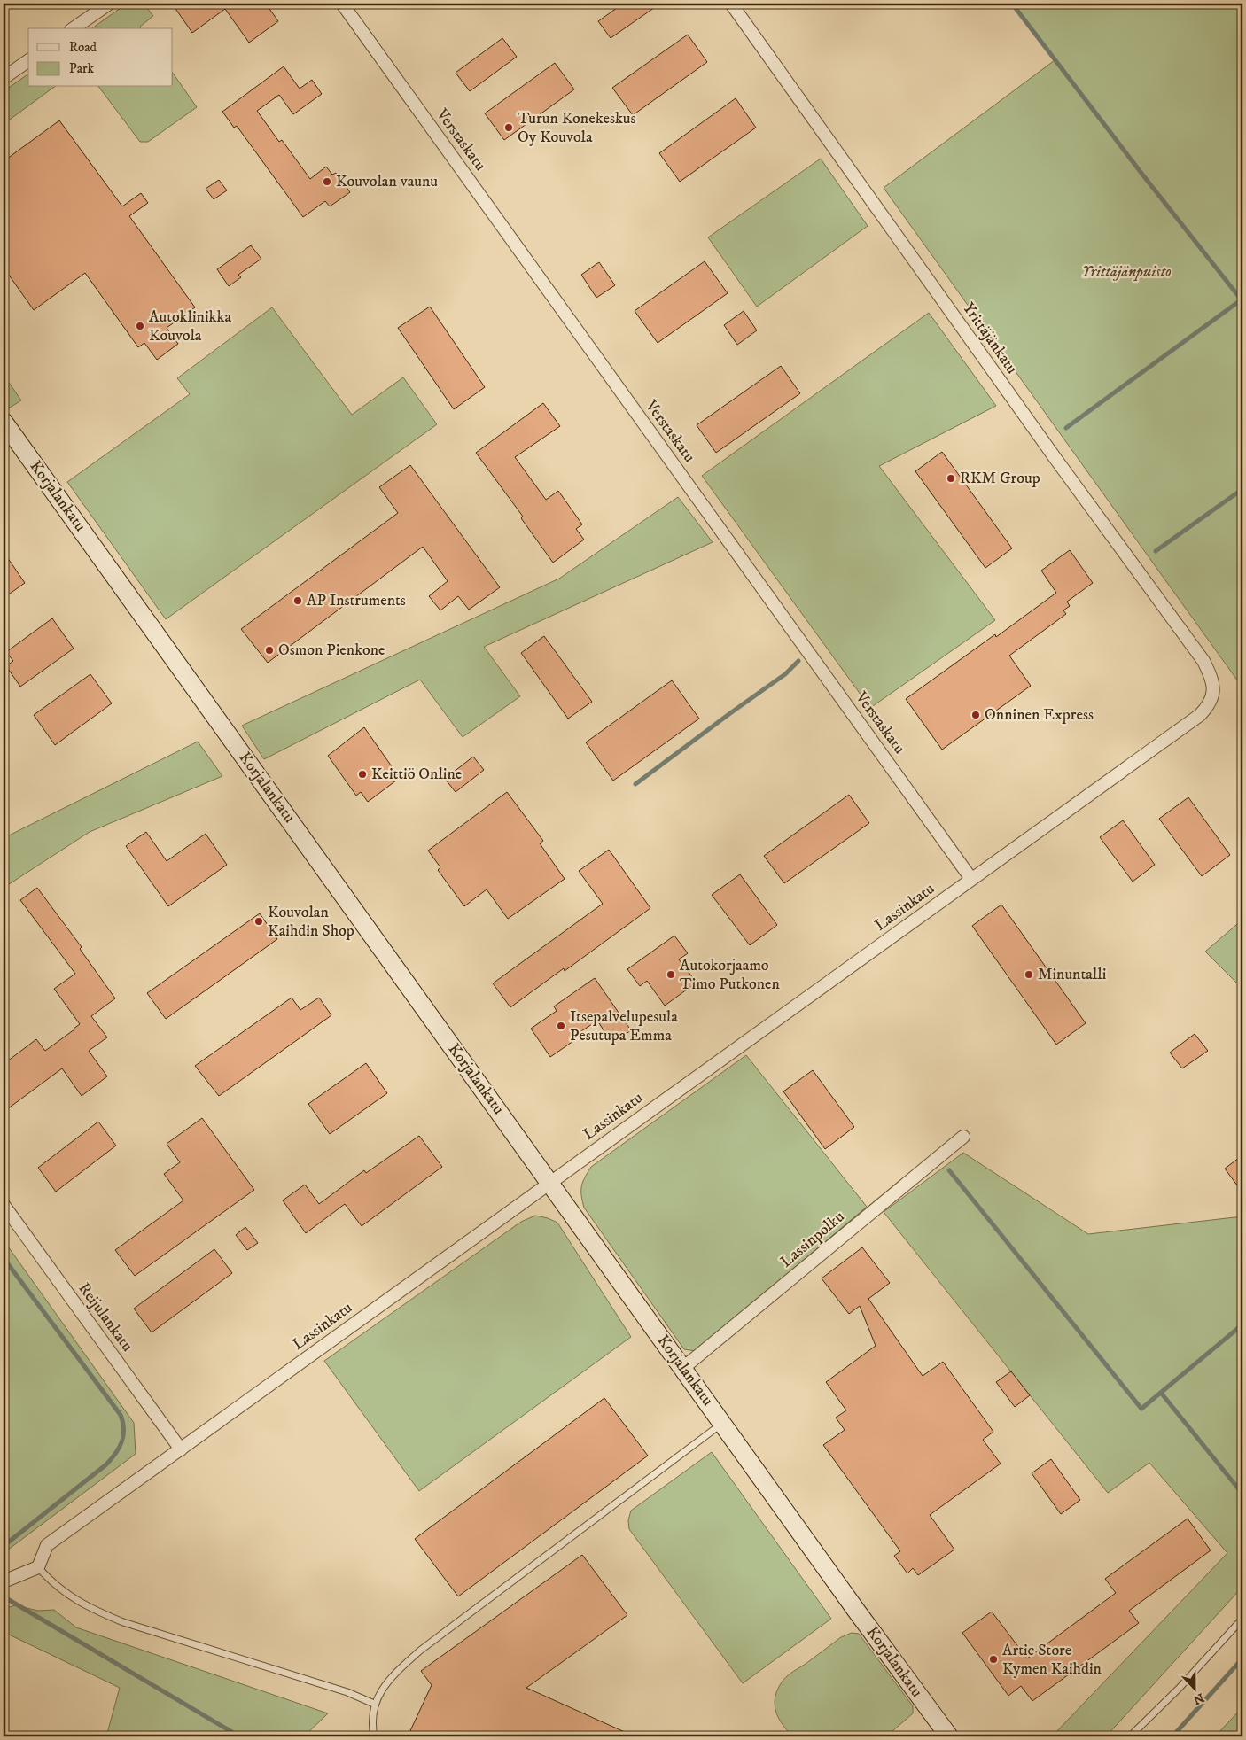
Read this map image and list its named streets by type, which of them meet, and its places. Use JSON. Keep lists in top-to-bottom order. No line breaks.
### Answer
{"streets":{"street":["Verstaskatu","Yrittäjänkatu","Korjalankatu","Lassinkatu","Lassinpolku","Reijulankatu"]},"crossings":[["Verstaskatu","Lassinkatu"],["Yrittäjänkatu","Lassinkatu"],["Korjalankatu","Lassinkatu"],["Korjalankatu","Lassinpolku"],["Lassinkatu","Reijulankatu"]],"parks":["Yrittäjänpuisto"],"places":["Turun Konekeskus Oy Kouvola","Kouvolan vaunu","Autoklinikka Kouvola","RKM Group","AP Instruments","Osmon Pienkone","Onninen Express","Keittiö Online","Kouvolan Kaihdin Shop","Autokorjaamo Timo Putkonen","Minuntalli","Itsepalvelupesula Pesutupa Emma","Artic Store Kymen Kaihdin"],"legend":["Road","Park"],"north":"bottom"}
